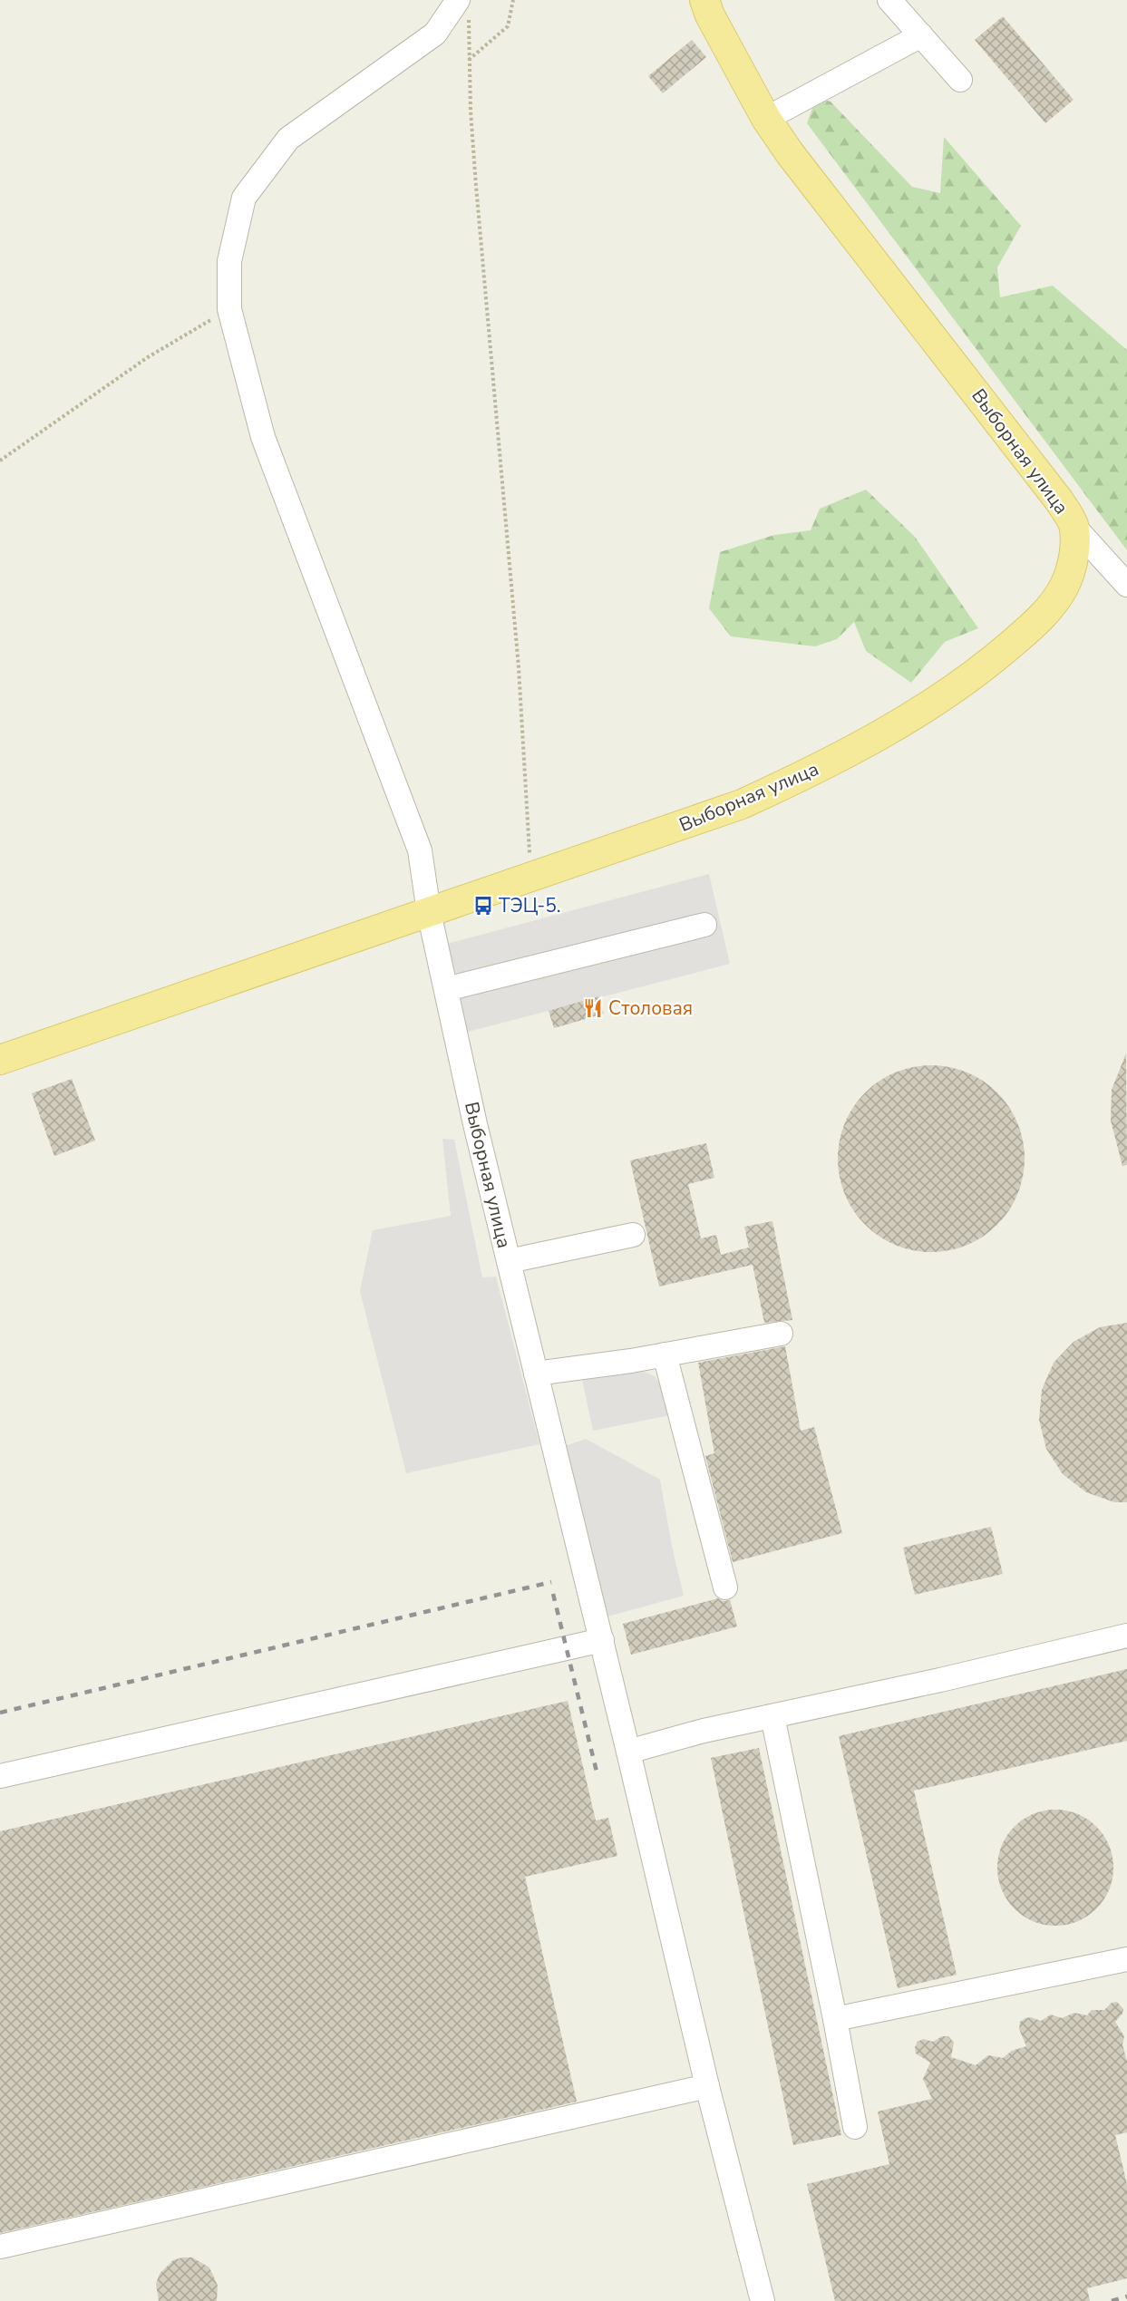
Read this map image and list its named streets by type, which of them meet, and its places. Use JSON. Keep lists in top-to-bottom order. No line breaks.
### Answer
{"streets":{"main road":["Выборная улица"]},"places":{"bus stop":["ТЭЦ-5."],"restaurant":["Столовая"]}}
